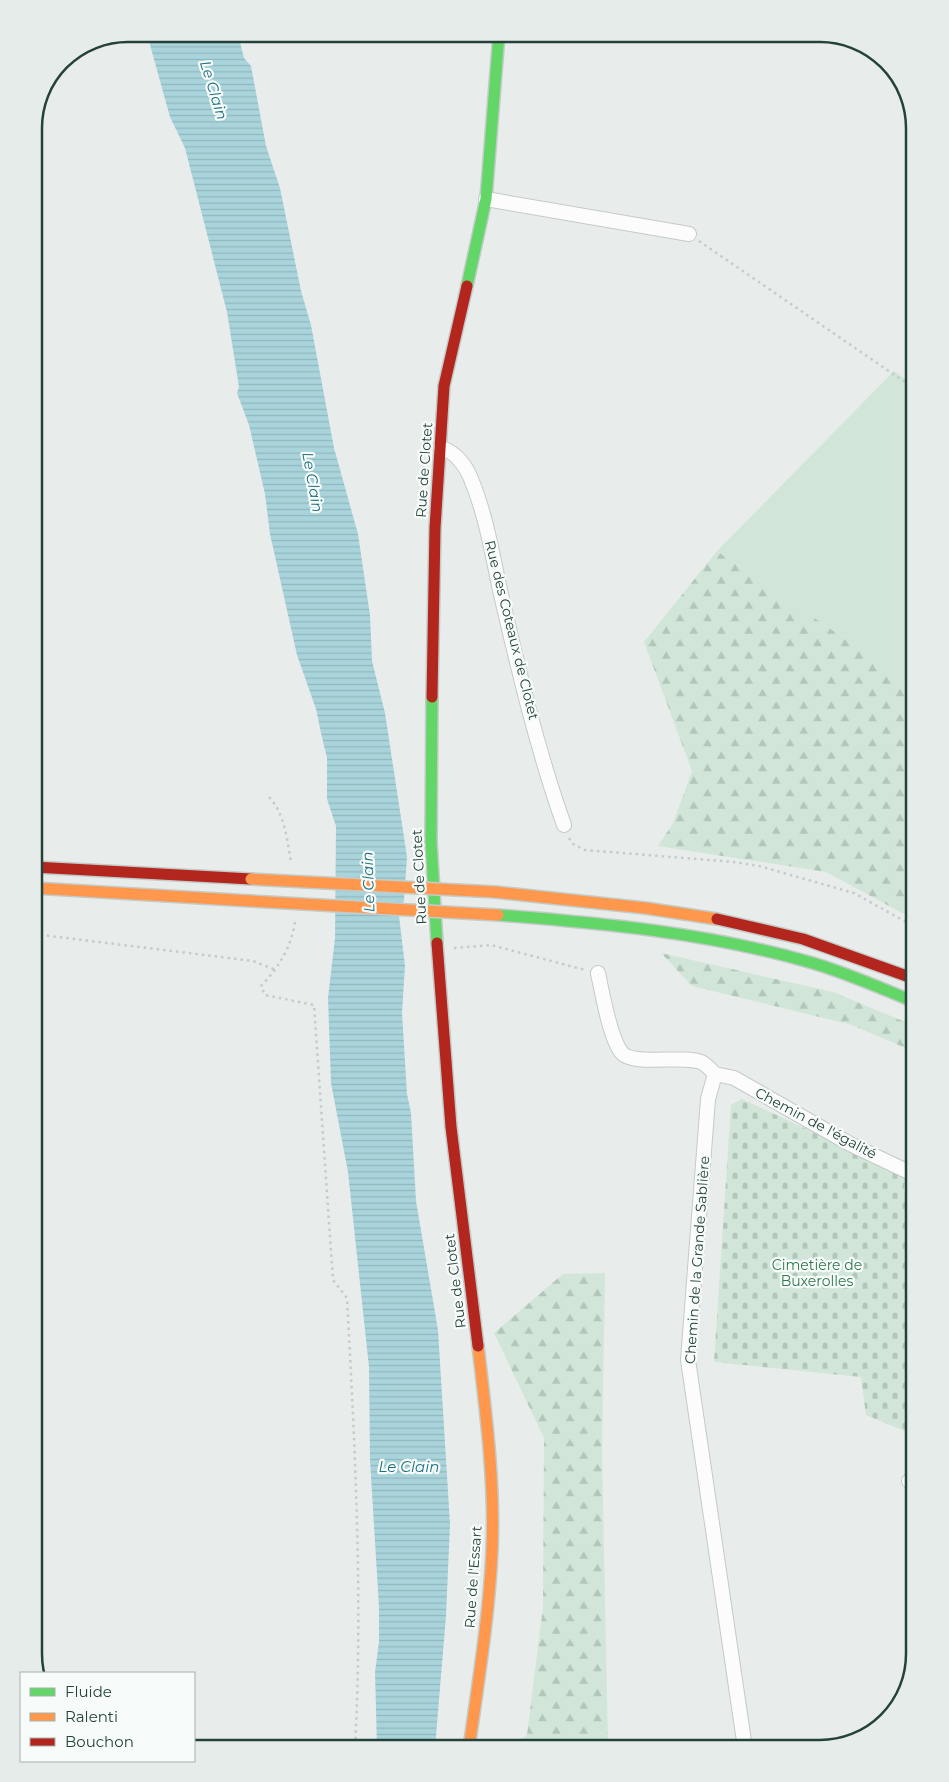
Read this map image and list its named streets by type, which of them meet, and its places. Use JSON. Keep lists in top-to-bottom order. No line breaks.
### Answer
{"streets":{"main road":["Rue de Clotet","Rue de l'Essart"],"street":["Rue des Coteaux de Clotet","Chemin de l'égalité","Chemin de la Grande Sablière"]},"crossings":[["Rue de Clotet","Rue des Coteaux de Clotet"],["Rue de Clotet","Rue de l'Essart"],["Chemin de l'égalité","Chemin de la Grande Sablière"]],"water":["Le Clain"],"parks":["Cimetière de Buxerolles"],"legend":["Fluide","Ralenti","Bouchon"]}
